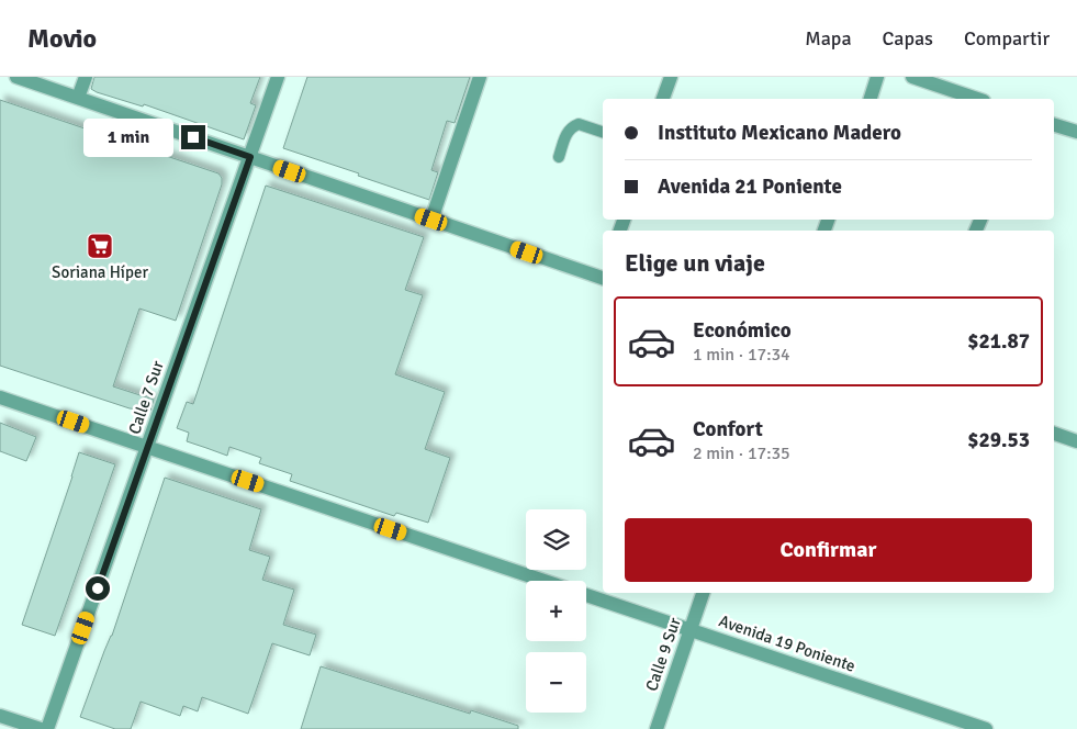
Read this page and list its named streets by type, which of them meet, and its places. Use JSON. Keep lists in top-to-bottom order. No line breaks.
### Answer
{"streets":{"street":["Calle 7 Sur","Avenida 19 Poniente","Calle 9 Sur"]},"crossings":[["Calle 7 Sur","Avenida 19 Poniente"],["Avenida 19 Poniente","Calle 9 Sur"]],"places":{"supermarket":["Soriana Híper"]},"page":{"header":"Movio","nav":["Mapa","Capas","Compartir"],"banner":["Instituto Mexicano Madero","Avenida 21 Poniente"],"bubble":"1 min","heading":"Elige un viaje","list":[{"name":"Económico","note":"1 min · 17:34","value":"$21.87"},{"name":"Confort","note":"2 min · 17:35","value":"$29.53"}],"buttons":"Confirmar","map_buttons":["+","−"]}}
